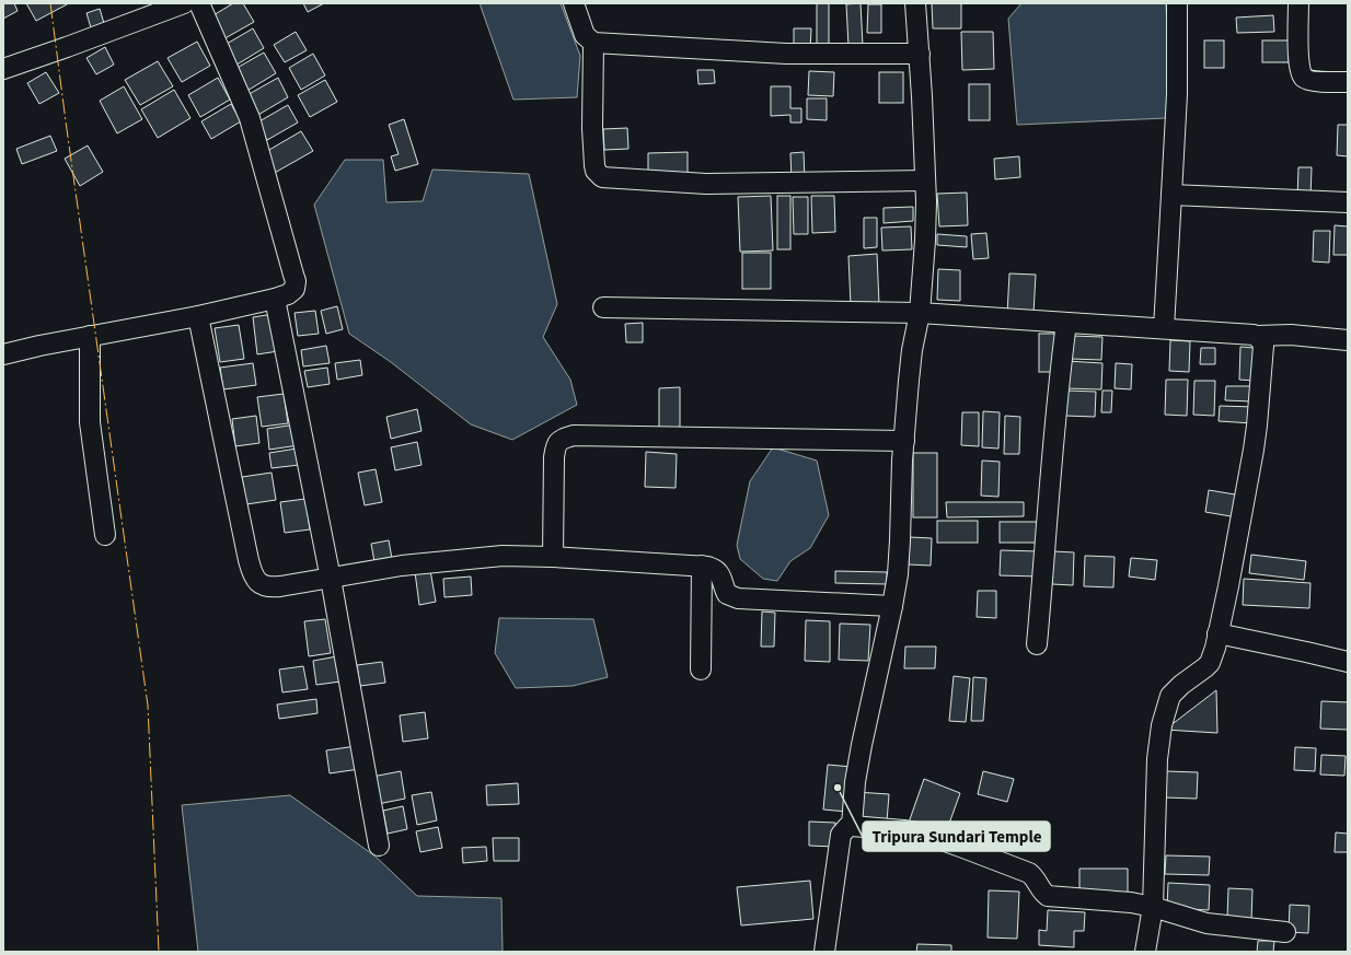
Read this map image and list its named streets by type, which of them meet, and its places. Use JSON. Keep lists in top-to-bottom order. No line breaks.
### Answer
{"places":["Tripura Sundari Temple"]}
